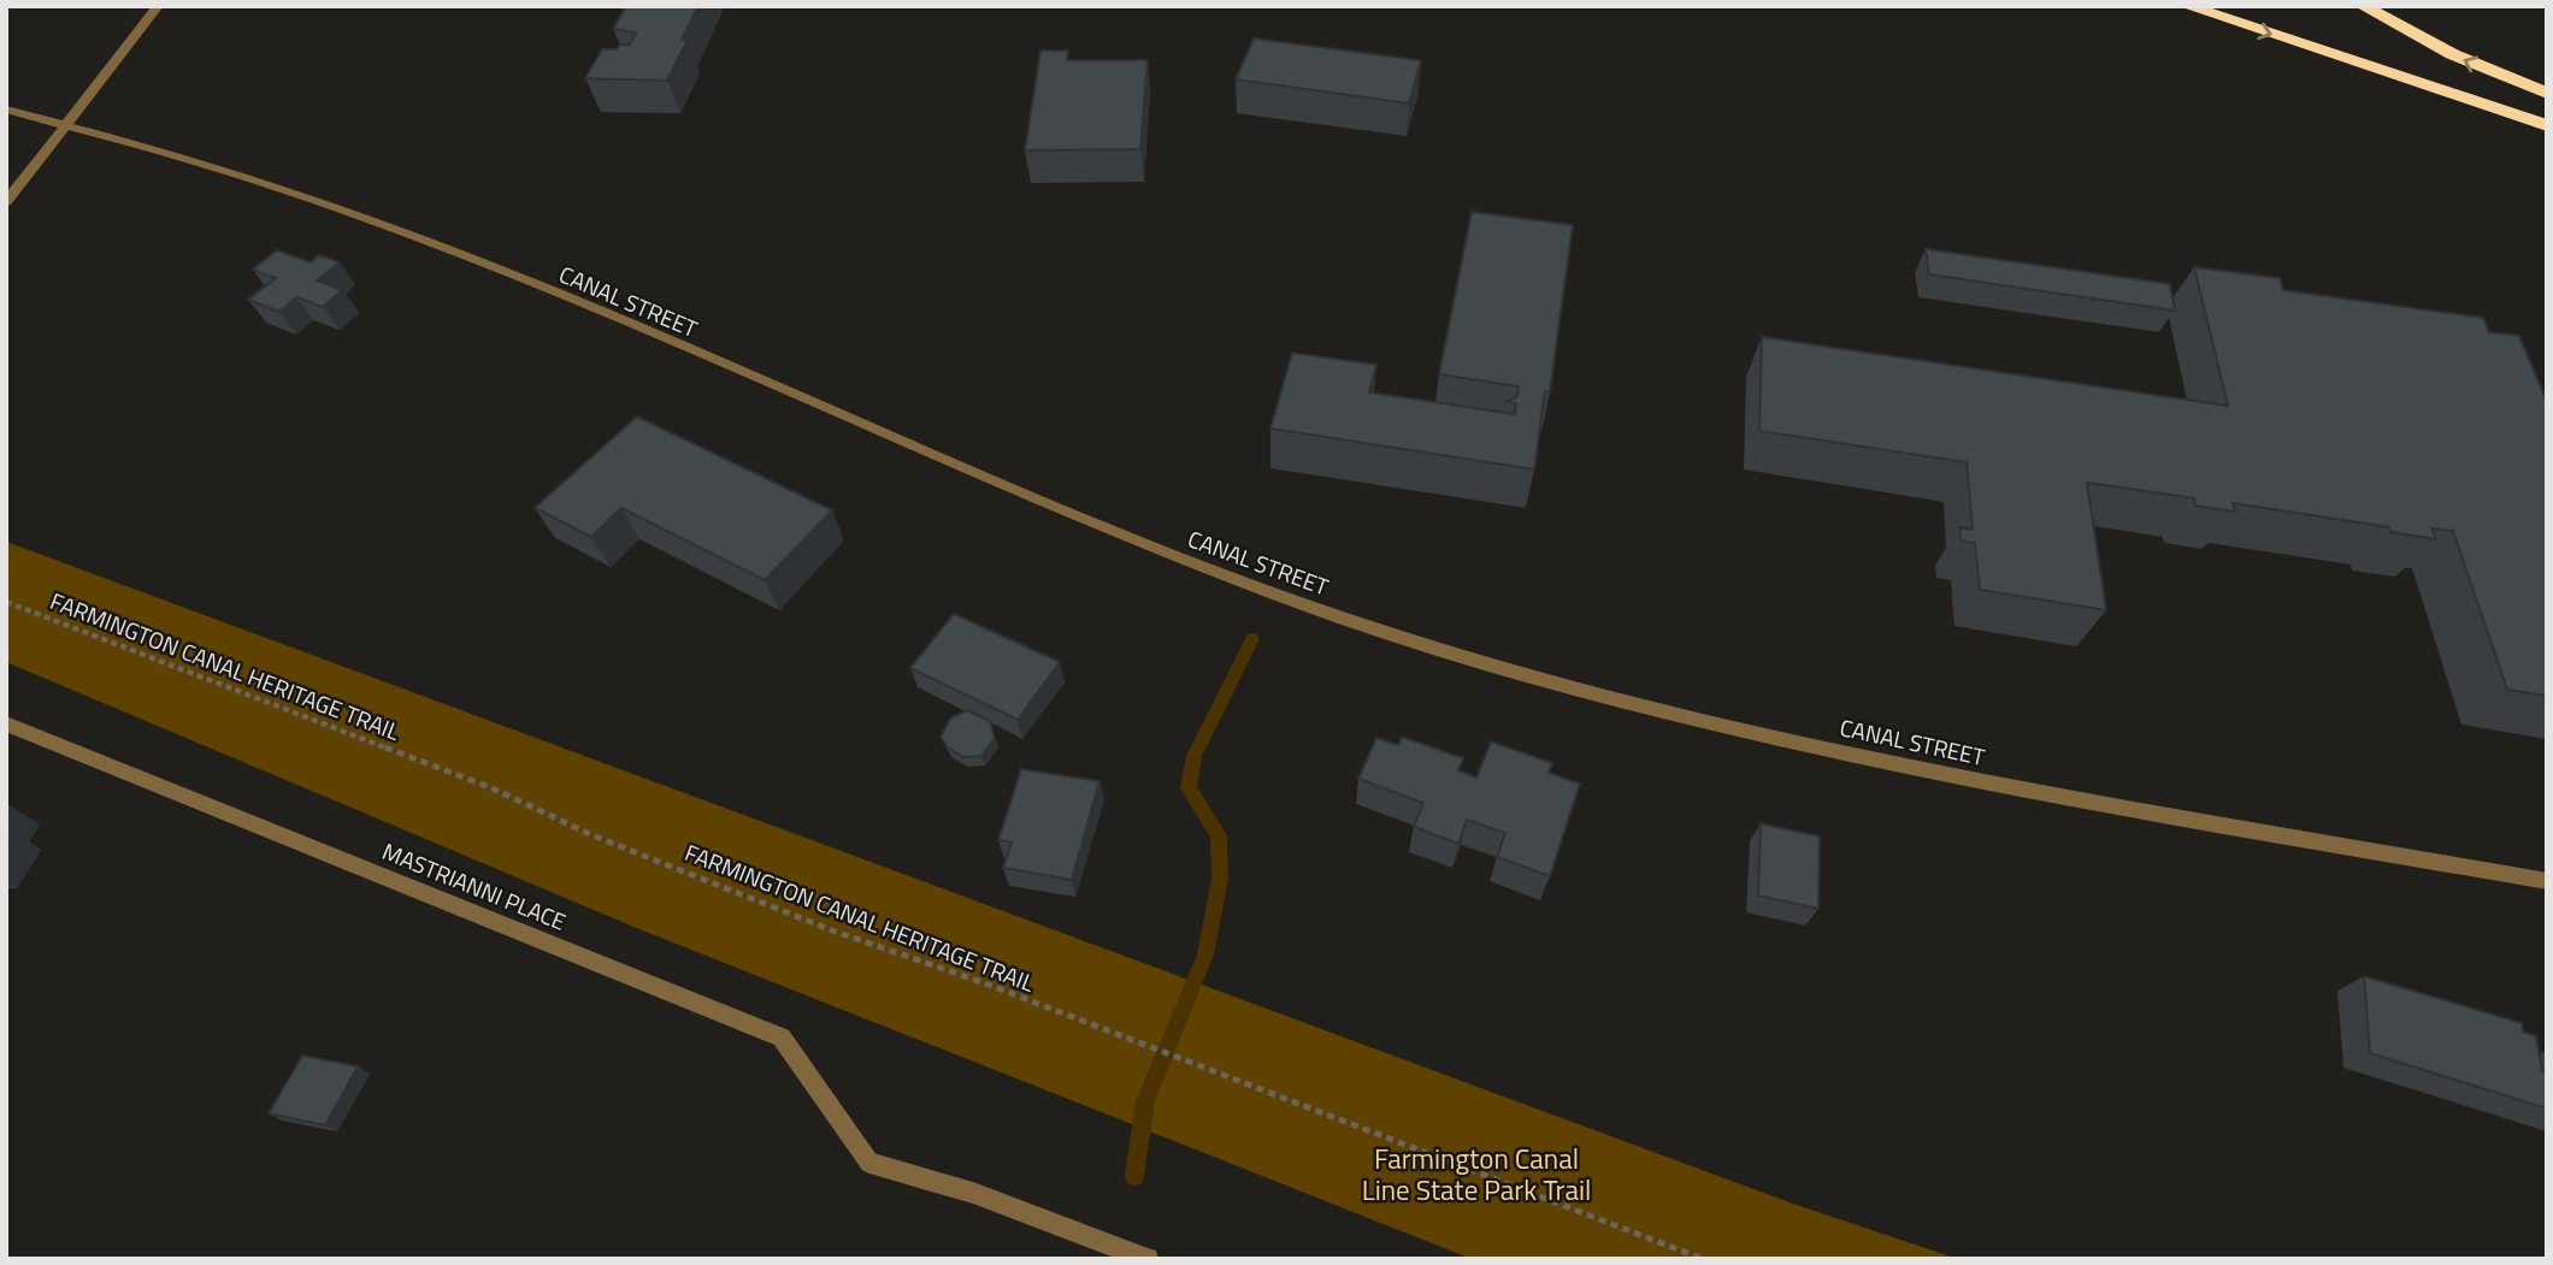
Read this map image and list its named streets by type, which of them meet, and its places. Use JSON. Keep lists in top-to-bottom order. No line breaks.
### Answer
{"streets":{"street":["CANAL STREET","MASTRIANNI PLACE"],"path":["FARMINGTON CANAL HERITAGE TRAIL"]},"parks":["Farmington Canal Line State Park Trail"]}
